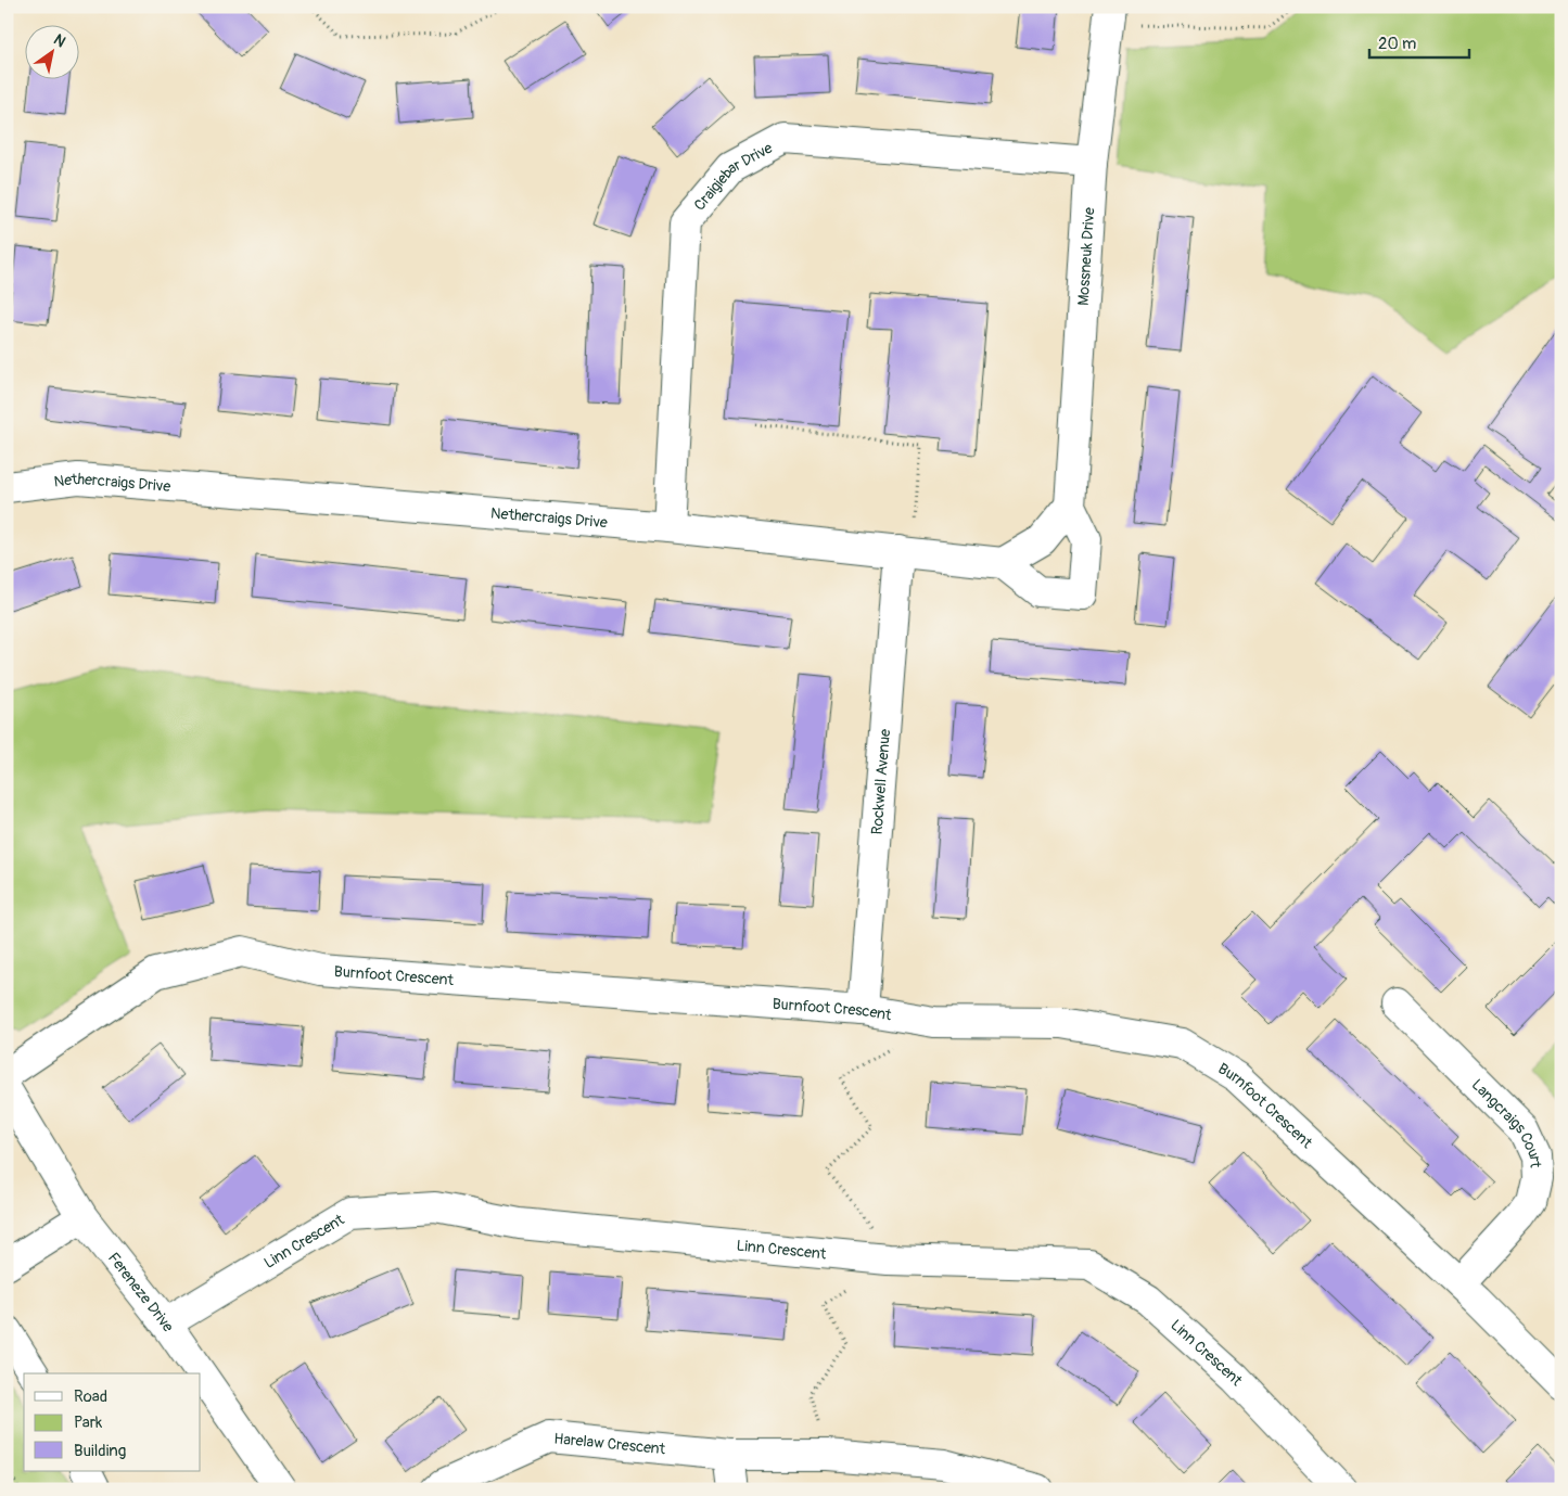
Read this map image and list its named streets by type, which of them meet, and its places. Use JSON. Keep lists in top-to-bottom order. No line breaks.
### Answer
{"streets":{"street":["Craigiebar Drive","Mossneuk Drive","Nethercraigs Drive","Rockwell Avenue","Burnfoot Crescent","Langcraigs Court","Linn Crescent","Fereneze Drive","Harelaw Crescent"]},"crossings":[["Craigiebar Drive","Mossneuk Drive"],["Craigiebar Drive","Nethercraigs Drive"],["Mossneuk Drive","Nethercraigs Drive"],["Nethercraigs Drive","Rockwell Avenue"],["Rockwell Avenue","Burnfoot Crescent"],["Burnfoot Crescent","Langcraigs Court"],["Linn Crescent","Fereneze Drive"]],"legend":["Road","Park","Building"],"scale_bar":"20 m","north":"top right"}
